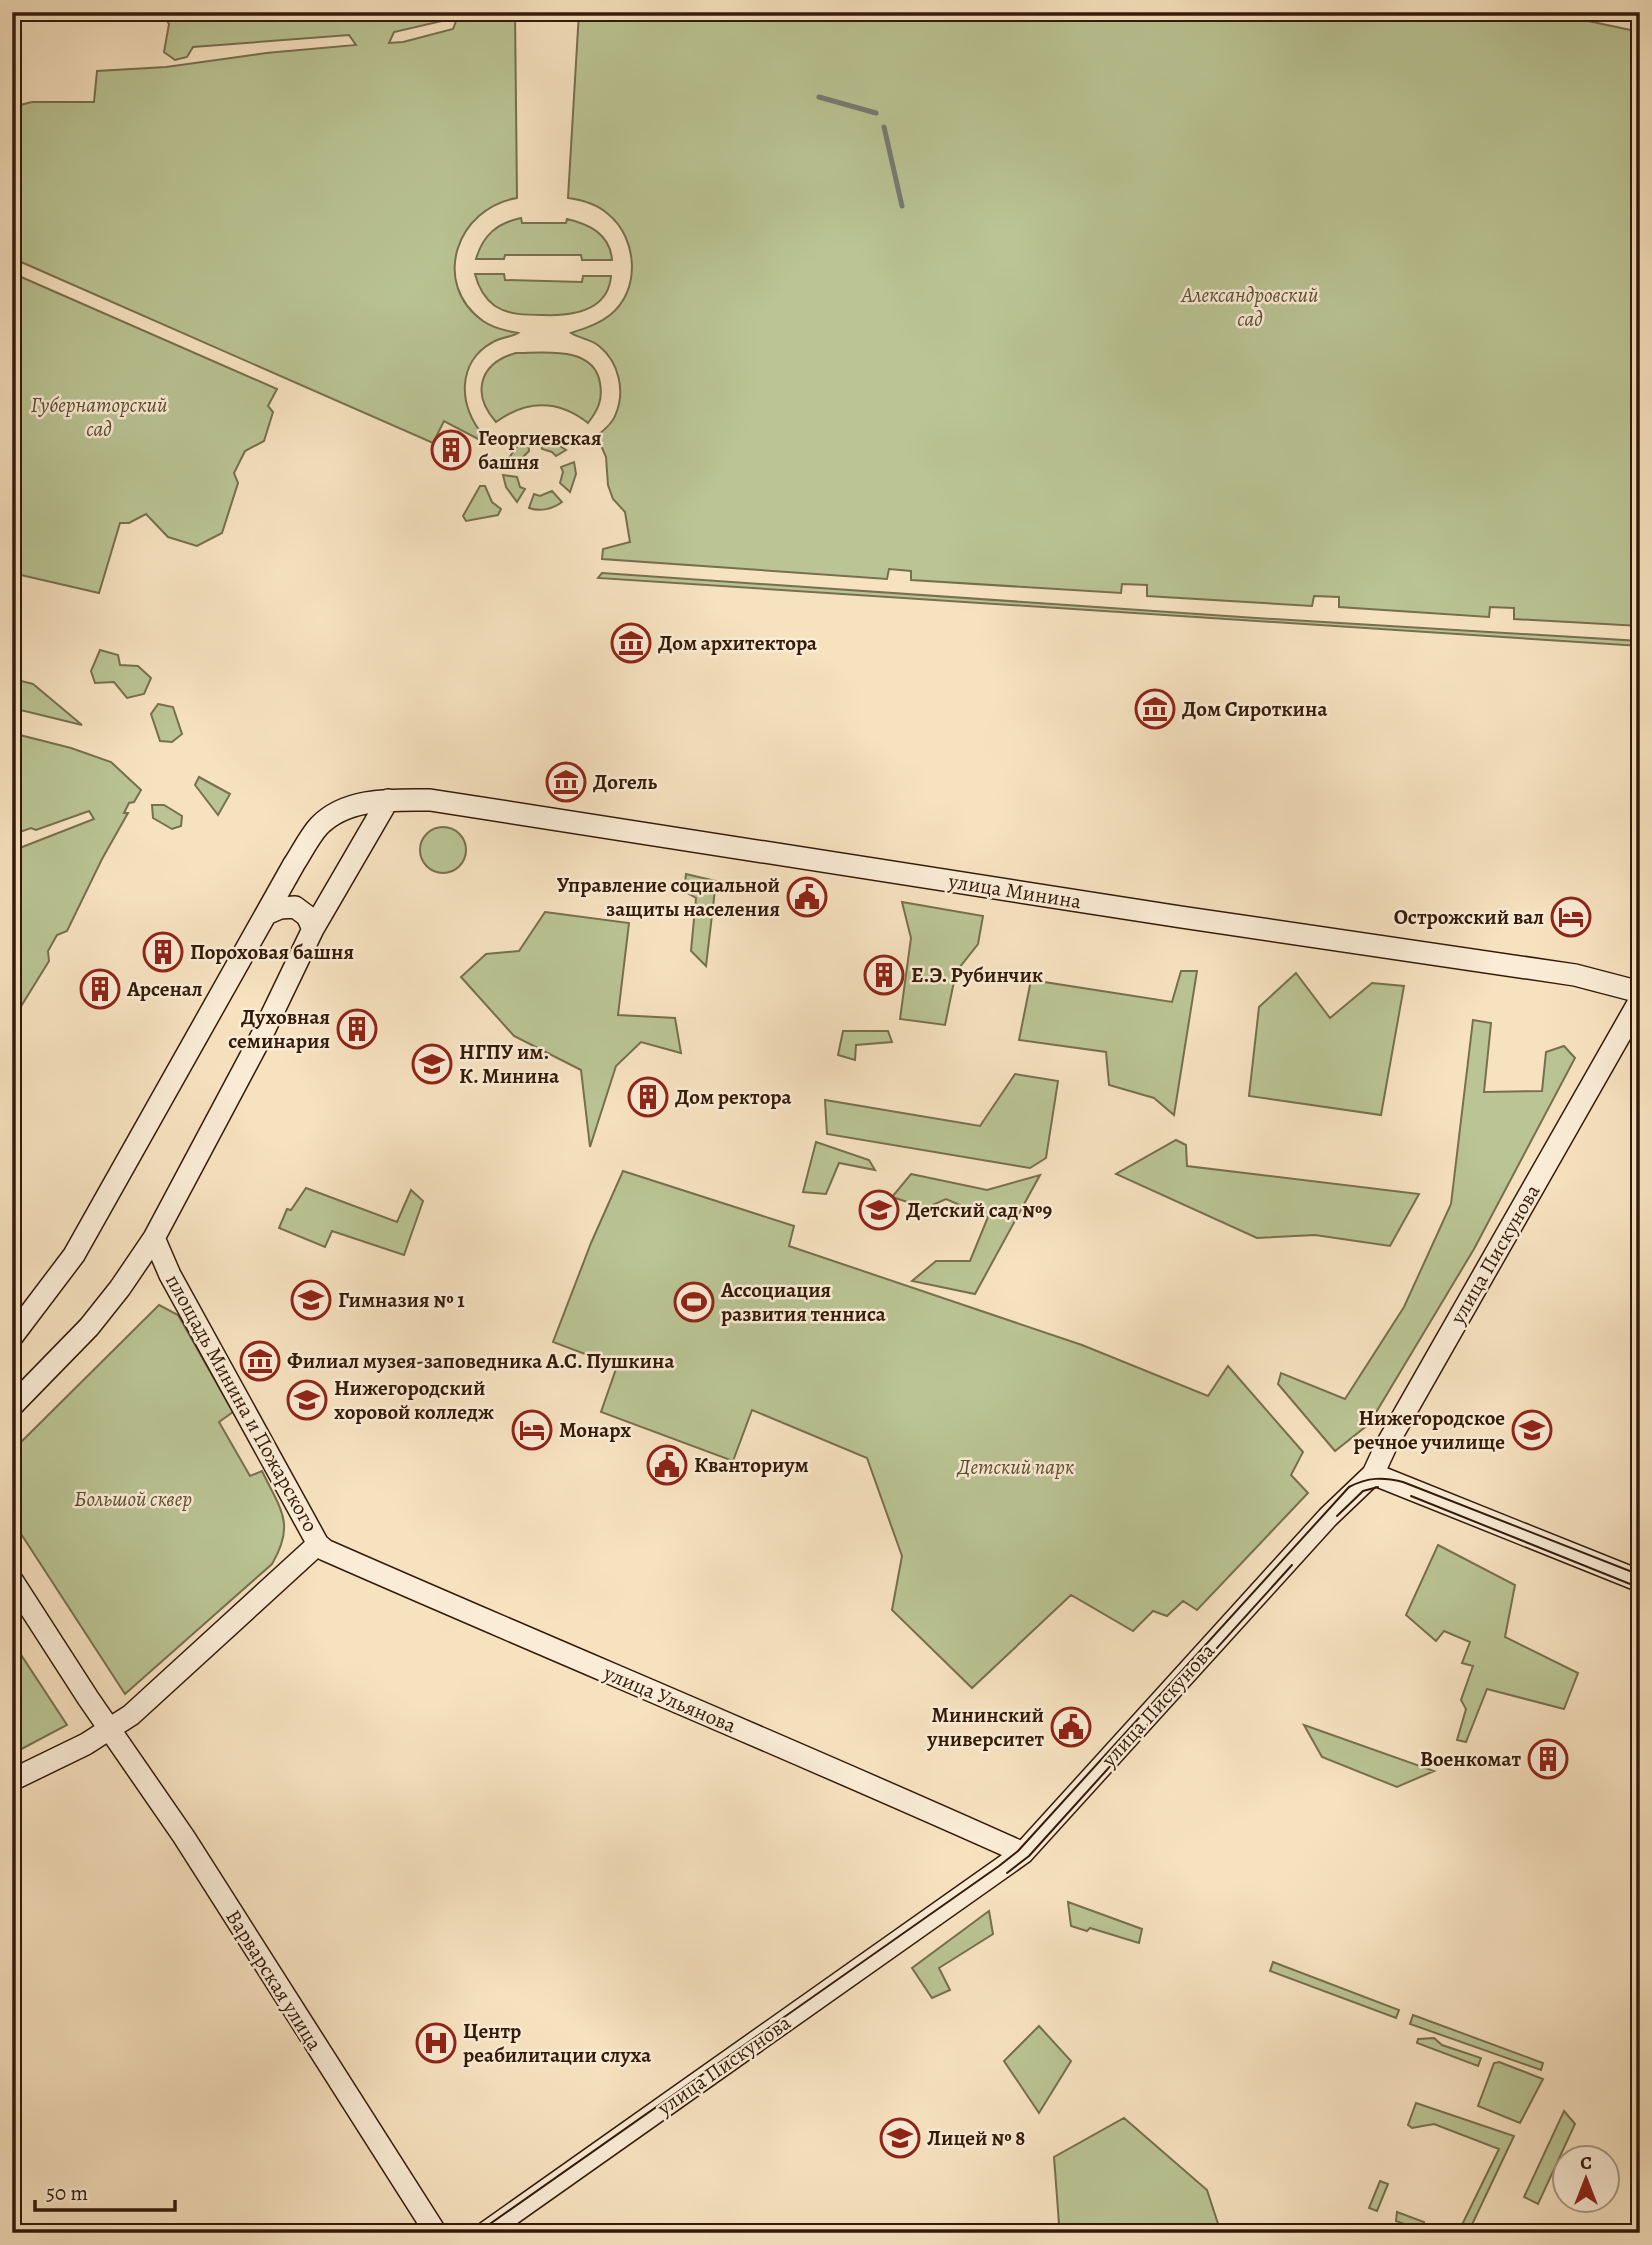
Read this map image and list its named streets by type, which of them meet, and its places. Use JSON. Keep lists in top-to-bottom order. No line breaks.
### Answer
{"streets":{"street":["улица Минина","улица Пискунова","площадь Минина и Пожарского","улица Ульянова","Варварская улица"]},"crossings":[["улица Минина","площадь Минина и Пожарского"],["улица Пискунова","улица Ульянова"],["площадь Минина и Пожарского","улица Ульянова"],["площадь Минина и Пожарского","Варварская улица"]],"parks":["Александровский сад","Губернаторский сад","Детский парк","Большой сквер"],"places":{"building":["Георгиевская башня","Пороховая башня","Е.Э. Рубинчик","Арсенал","Духовная семинария","Дом ректора","Военкомат"],"museum":["Дом архитектора","Дом Сироткина","Догель","Филиал музея-заповедника А.С. Пушкина"],"public building":["Управление социальной защиты населения","Кванториум","Мининский университет"],"hotel":["Острожский вал","Монарх"],"school or university":["НГПУ им. К. Минина","Детский сад №9","Гимназия № 1","Нижегородский хоровой колледж","Нижегородское речное училище","Лицей № 8"],"sports":["Ассоциация развития тенниса"],"hospital":["Центр реабилитации слуха"]},"scale_bar":"50 m","north":"top"}
